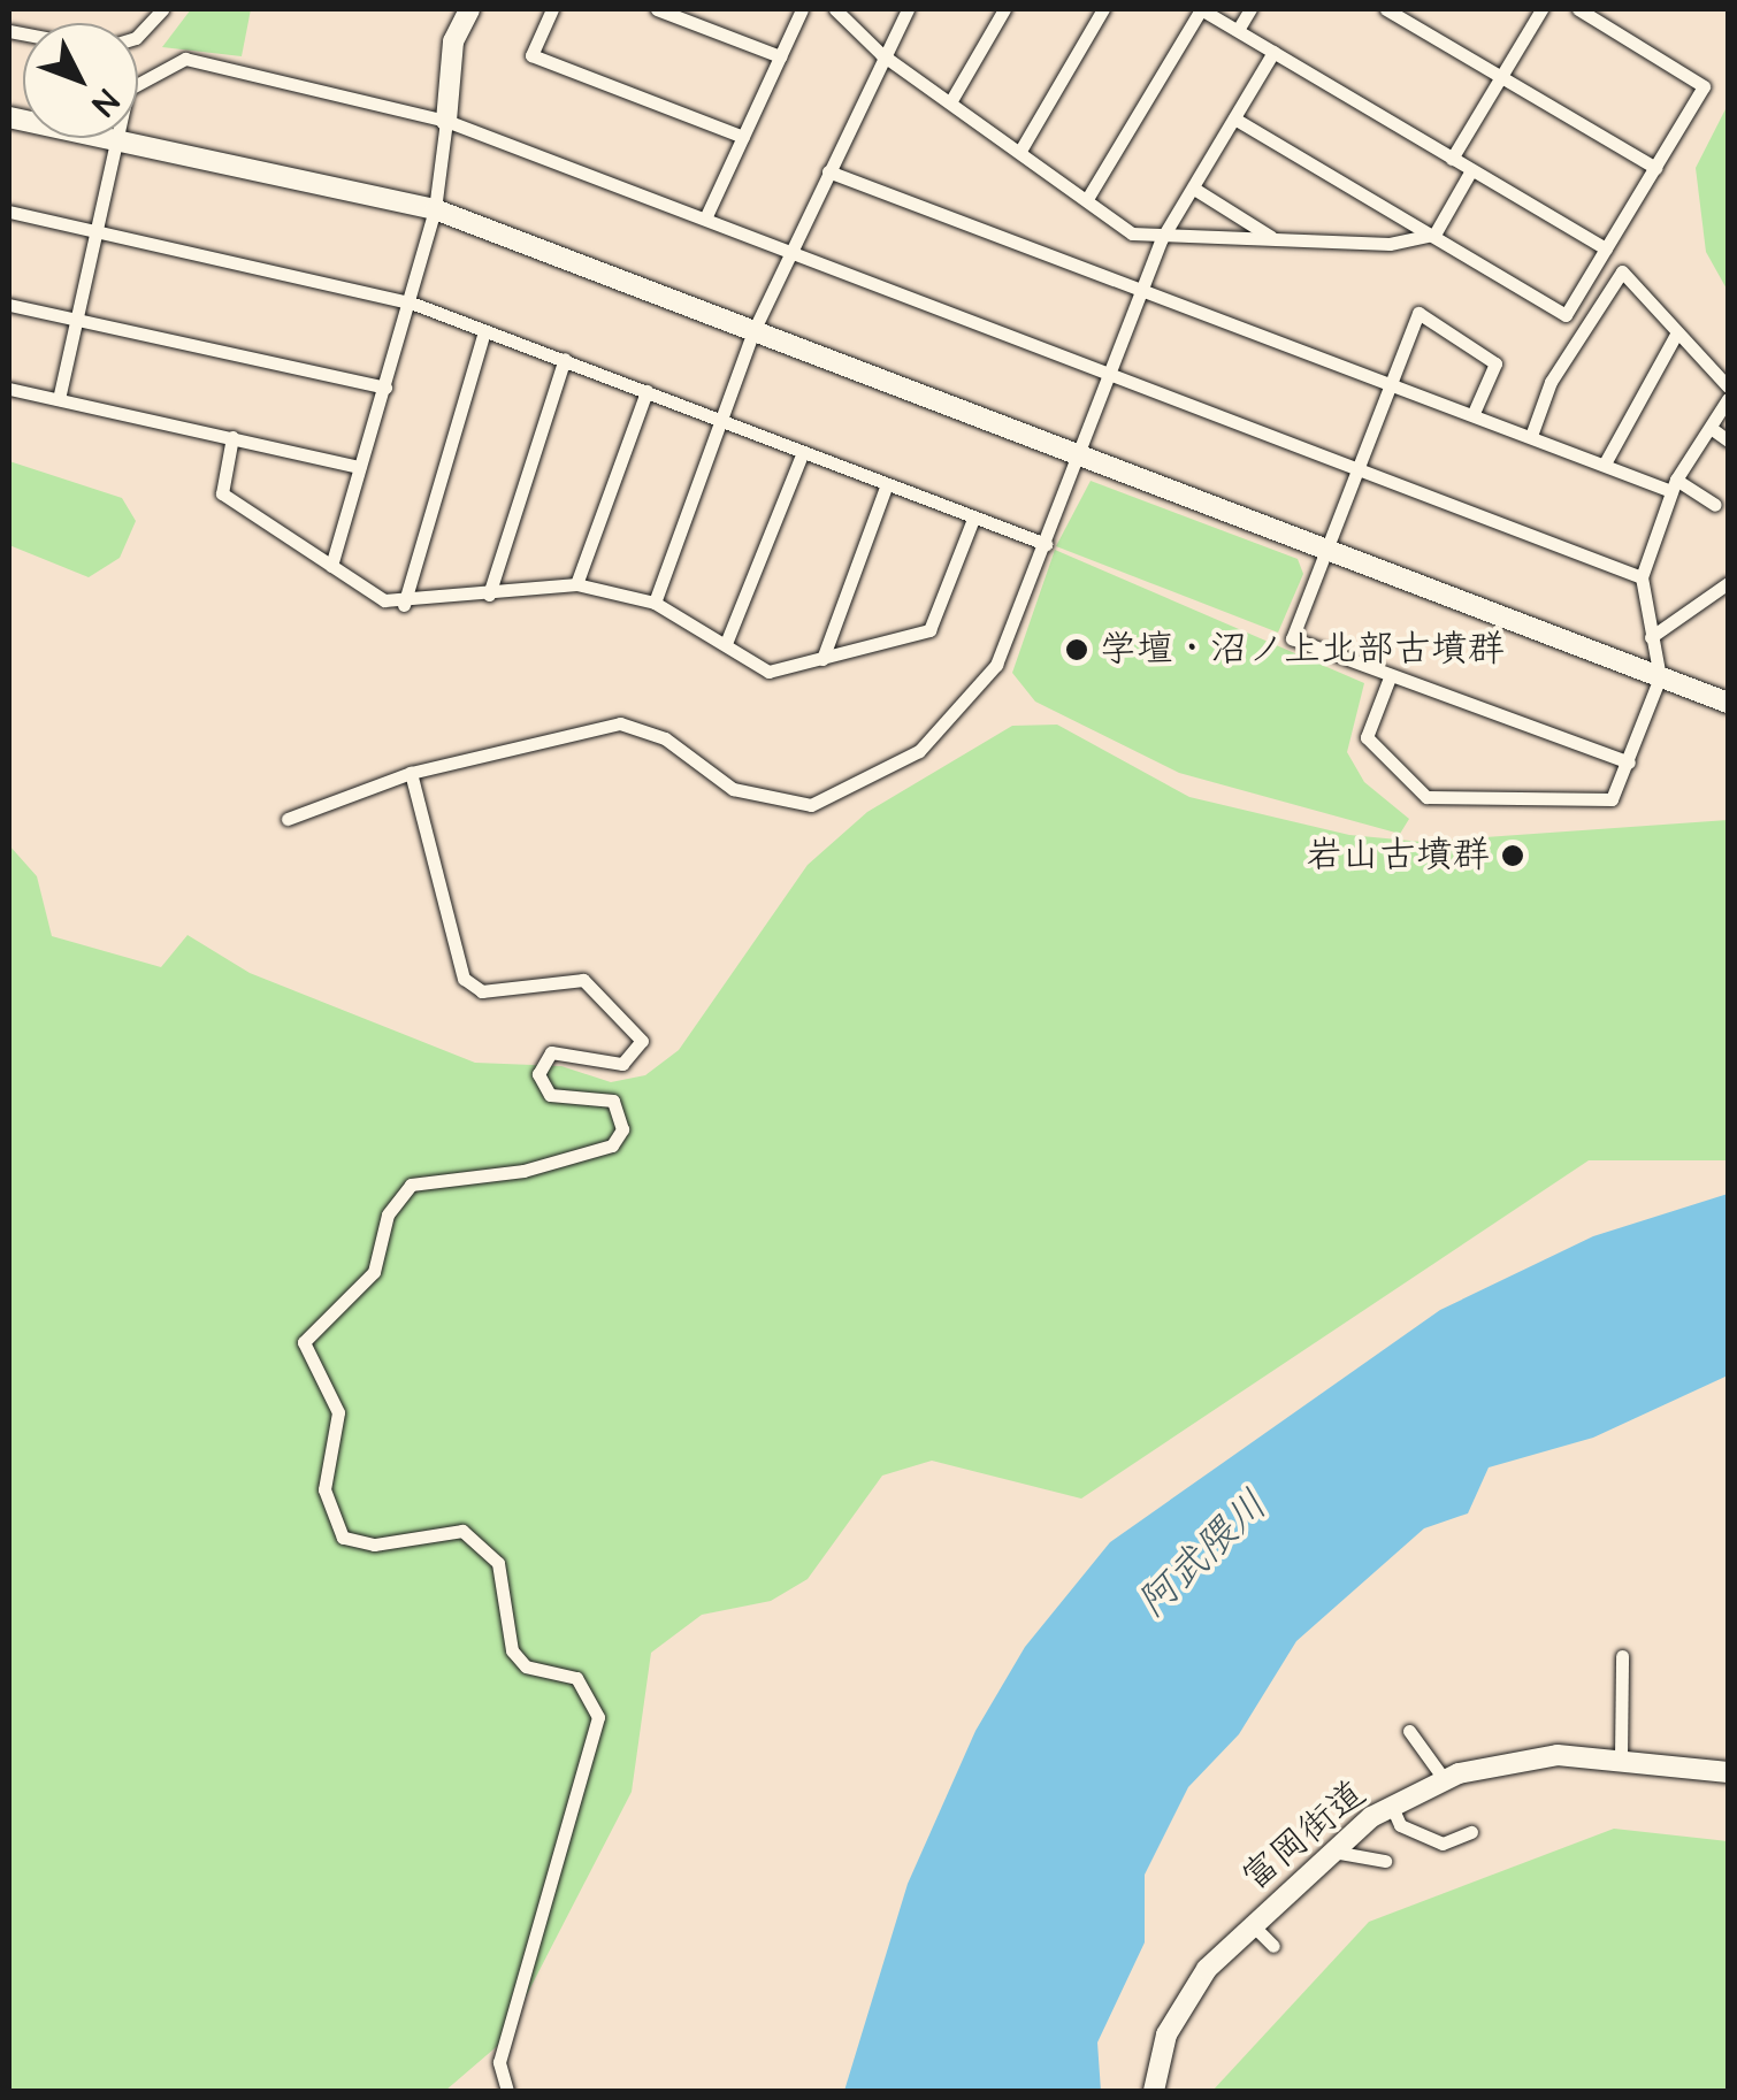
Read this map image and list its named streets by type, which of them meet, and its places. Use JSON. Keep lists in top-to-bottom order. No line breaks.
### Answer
{"streets":{"street":["富岡街道"]},"water":["阿武隈川"],"places":["学壇・沼ノ上北部古墳群","岩山古墳群"],"north":"bottom right"}
